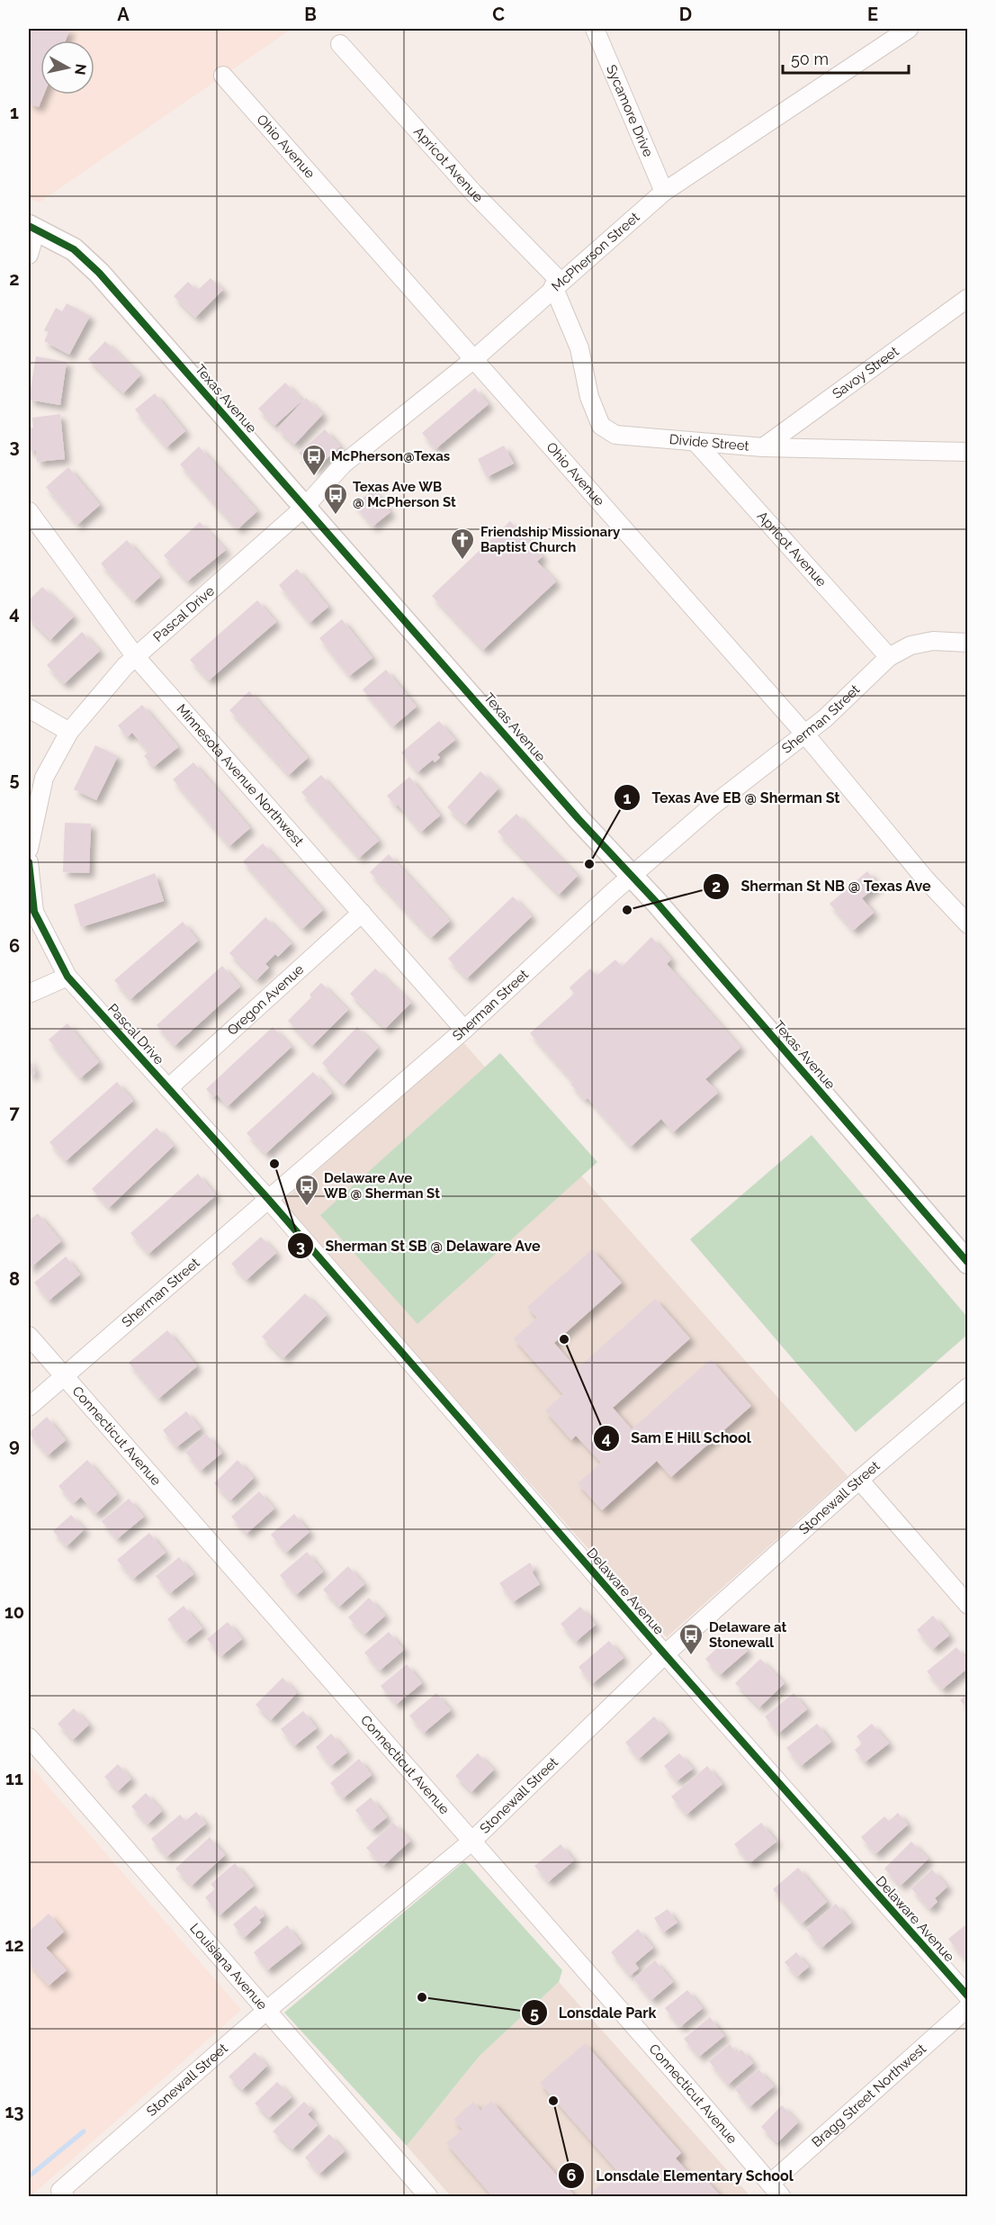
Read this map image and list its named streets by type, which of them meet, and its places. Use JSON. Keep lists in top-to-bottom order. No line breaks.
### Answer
{"streets":{"street":["Sycamore Drive","Ohio Avenue","Apricot Avenue","McPherson Street","Savoy Street","Texas Avenue","Divide Street","Pascal Drive","Sherman Street","Minnesota Avenue Northwest","Oregon Avenue","Connecticut Avenue","Stonewall Street","Delaware Avenue","Louisiana Avenue","Bragg Street Northwest"]},"crossings":[["Sycamore Drive","McPherson Street"],["Ohio Avenue","McPherson Street"],["Ohio Avenue","Sherman Street"],["Apricot Avenue","McPherson Street"],["Apricot Avenue","Divide Street"],["Apricot Avenue","Sherman Street"],["McPherson Street","Texas Avenue"],["McPherson Street","Divide Street"],["McPherson Street","Pascal Drive"],["Savoy Street","Divide Street"],["Texas Avenue","Pascal Drive"],["Texas Avenue","Sherman Street"],["Pascal Drive","Sherman Street"],["Pascal Drive","Minnesota Avenue Northwest"],["Pascal Drive","Oregon Avenue"],["Pascal Drive","Delaware Avenue"],["Sherman Street","Minnesota Avenue Northwest"],["Sherman Street","Connecticut Avenue"],["Sherman Street","Delaware Avenue"],["Minnesota Avenue Northwest","Oregon Avenue"],["Connecticut Avenue","Stonewall Street"],["Connecticut Avenue","Bragg Street Northwest"],["Stonewall Street","Delaware Avenue"],["Stonewall Street","Louisiana Avenue"]],"places":{"bus stop":["McPherson@Texas","Texas Ave WB @ McPherson St","Delaware Ave WB @ Sherman St","Delaware at Stonewall"],"church":["Friendship Missionary Baptist Church"],"other":["Texas Ave EB @ Sherman St","Sherman St NB @ Texas Ave","Sherman St SB @ Delaware Ave","Sam E Hill School","Lonsdale Park","Lonsdale Elementary School"]},"scale_bar":"50 m","north":"right","grid":{"columns":["A","B","C","D","E"],"rows":["1","2","3","4","5","6","7","8","9","10","11","12","13"]}}
